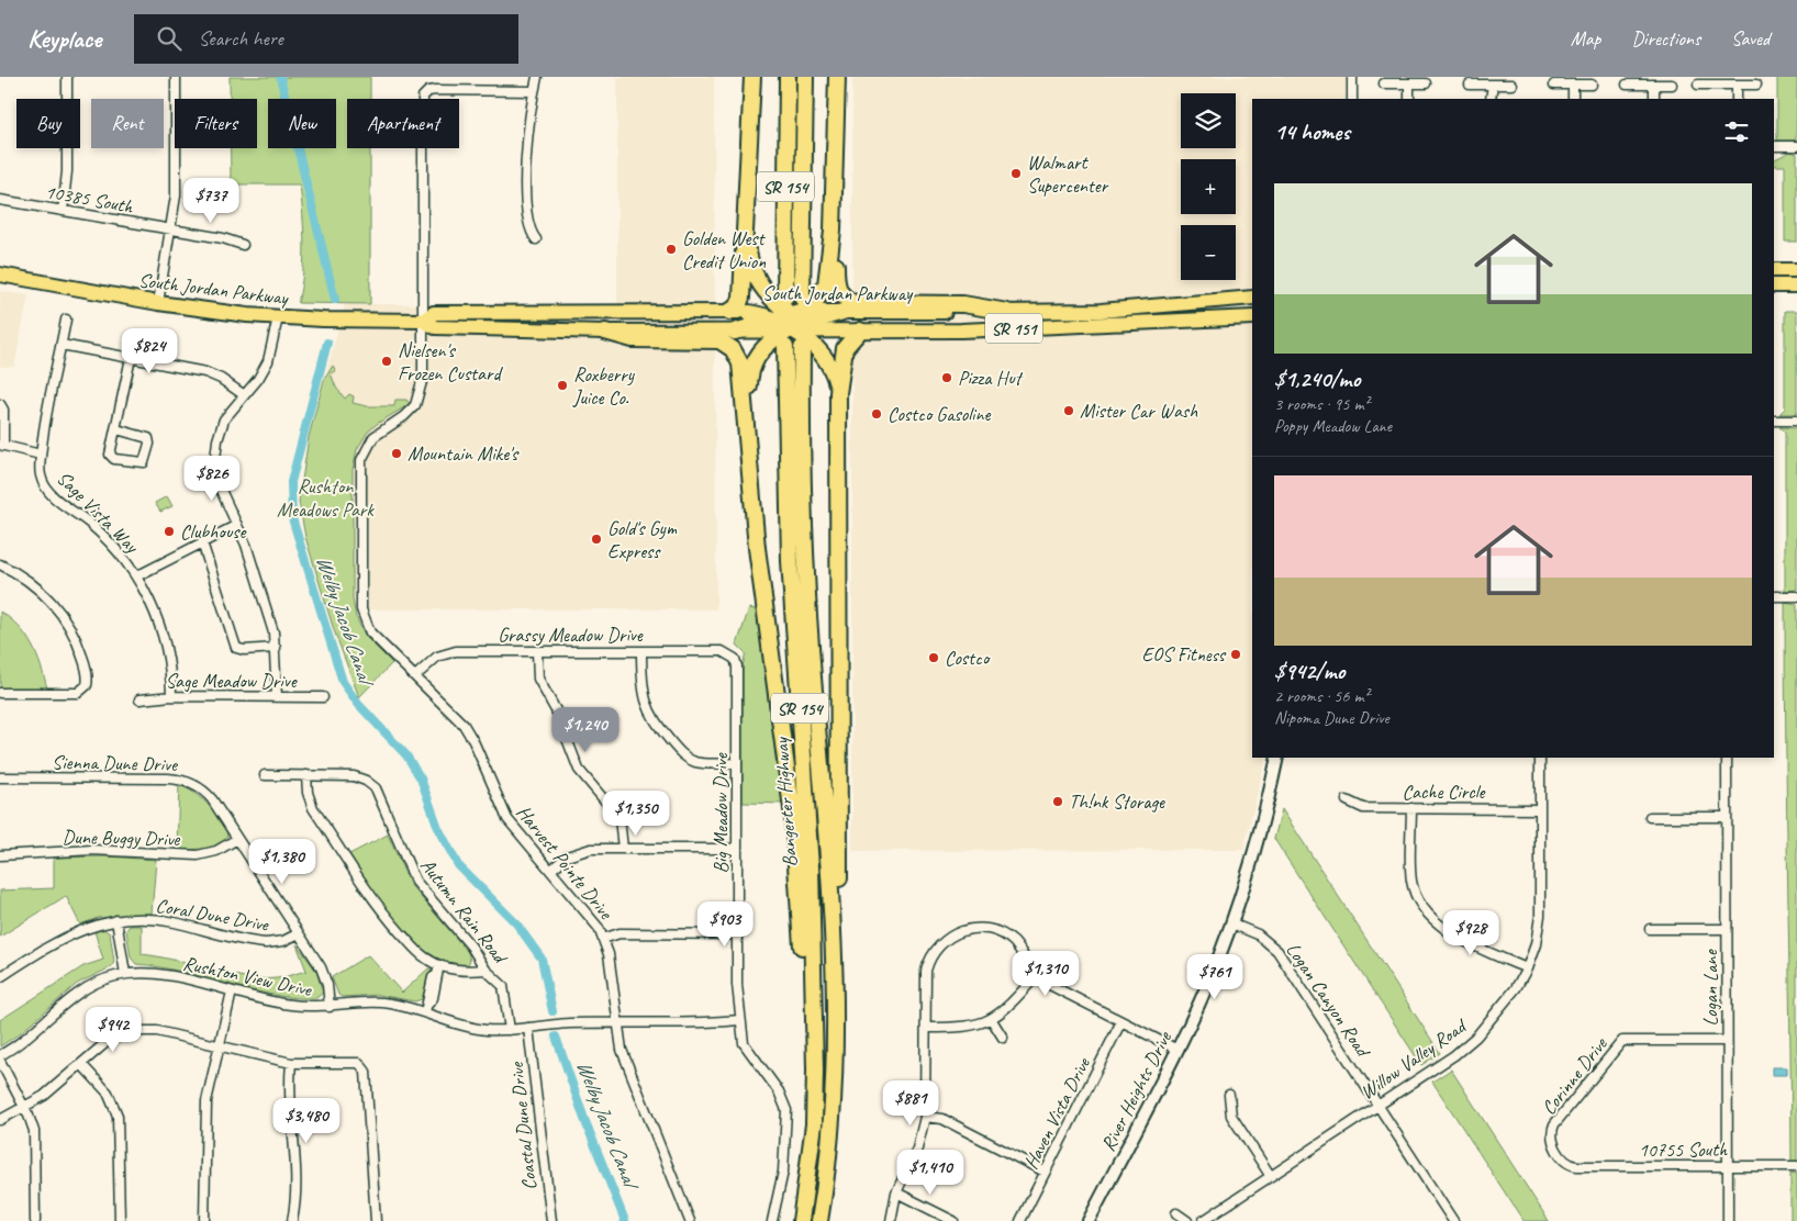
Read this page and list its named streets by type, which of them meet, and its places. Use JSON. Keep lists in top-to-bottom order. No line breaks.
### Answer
{"streets":{"highway":["SR 154","Bangerter Highway"],"main road":["South Jordan Parkway","SR 151"],"street":["10385 South","Sage Vista Way","Grassy Meadow Drive","Sage Meadow Drive","Sienna Dune Drive","Cache Circle","Big Meadow Drive","Dune Buggy Drive","Harvest Pointe Drive","Autumn Rain Road","Coral Dune Drive","Rushton View Drive","Logan Lane","Logan Canyon Road","Willow Valley Road","Corinne Drive","River Heights Drive","Haven Vista Drive","Coastal Dune Drive","10755 South"]},"crossings":[["SR 154","South Jordan Parkway"],["South Jordan Parkway","Harvest Pointe Drive"],["Sage Vista Way","Sage Meadow Drive"],["Grassy Meadow Drive","Big Meadow Drive"],["Grassy Meadow Drive","Harvest Pointe Drive"],["Sienna Dune Drive","Dune Buggy Drive"],["Sienna Dune Drive","Coral Dune Drive"],["Sienna Dune Drive","Rushton View Drive"],["Cache Circle","Willow Valley Road"],["Big Meadow Drive","Rushton View Drive"],["Harvest Pointe Drive","Rushton View Drive"],["Autumn Rain Road","Rushton View Drive"],["Rushton View Drive","Coastal Dune Drive"],["Logan Lane","Corinne Drive"],["Logan Lane","10755 South"],["Logan Canyon Road","Willow Valley Road"],["Logan Canyon Road","River Heights Drive"],["Corinne Drive","10755 South"]],"water":["Welby Jacob Canal"],"parks":["Rushton Meadows Park"],"places":["Walmart Supercenter","Golden West Credit Union","Nielsen's Frozen Custard","Pizza Hut","Roxberry Juice Co.","Mister Car Wash","Costco Gasoline","Mountain Mike's","Clubhouse","Gold's Gym Express","EOS Fitness","Costco","Th!nk Storage"],"page":{"header":"Keyplace","search":"Search here","nav":["Map","Directions","Saved"],"map_buttons":["+","−"],"chip":["Buy","Rent","Filters","New","Apartment"],"heading":"14 homes","list":[{"name":"$1,240/mo","note":"3 rooms · 95 m² · Poppy Meadow Lane"},{"name":"$942/mo","note":"2 rooms · 56 m² · Nipoma Dune Drive"}],"price":["$737","$824","$826","$1,240","$1,350","$1,380","$903","$928","$1,310","$761","$942","$881","$3,480","$1,410"]}}
